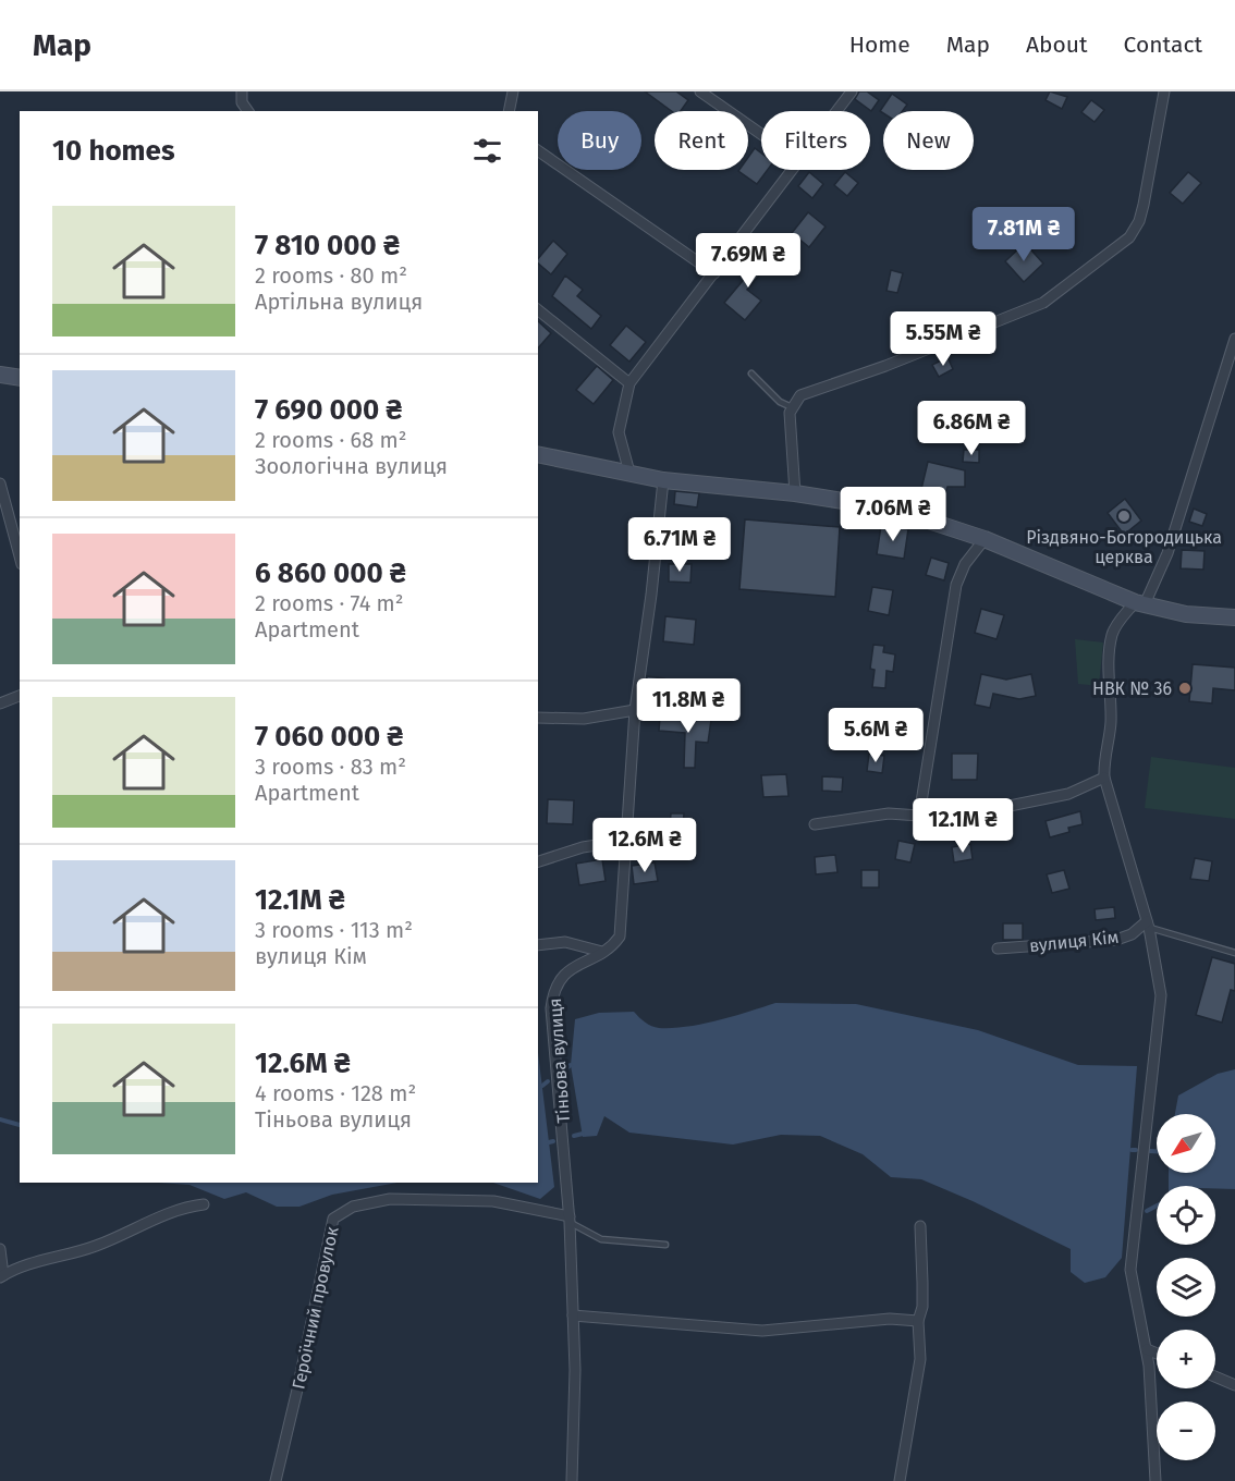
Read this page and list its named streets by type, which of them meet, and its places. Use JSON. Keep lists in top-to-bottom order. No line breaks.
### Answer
{"streets":{"street":["вулиця Кім","Тіньова вулиця","Героїчний провулок"]},"crossings":[["Тіньова вулиця","Героїчний провулок"]],"places":["Різдвяно-Богородицька церква","НВК № 36"],"north":"bottom left","page":{"header":"Map","nav":["Home","Map","About","Contact"],"chip":["Buy","Rent","Filters","New"],"heading":"10 homes","list":[{"name":"7 810 000 ₴","note":"2 rooms · 80 m² · Артільна вулиця"},{"name":"7 690 000 ₴","note":"2 rooms · 68 m² · Зоологічна вулиця"},{"name":"6 860 000 ₴","note":"2 rooms · 74 m² · Apartment"},{"name":"7 060 000 ₴","note":"3 rooms · 83 m² · Apartment"},{"name":"12.1M ₴","note":"3 rooms · 113 m² · вулиця Кім"},{"name":"12.6M ₴","note":"4 rooms · 128 m² · Тіньова вулиця"}],"price":["7.81M ₴","7.69M ₴","5.55M ₴","6.86M ₴","7.06M ₴","6.71M ₴","11.8M ₴","5.6M ₴","12.1M ₴","12.6M ₴"],"map_buttons":["+","−"]}}
